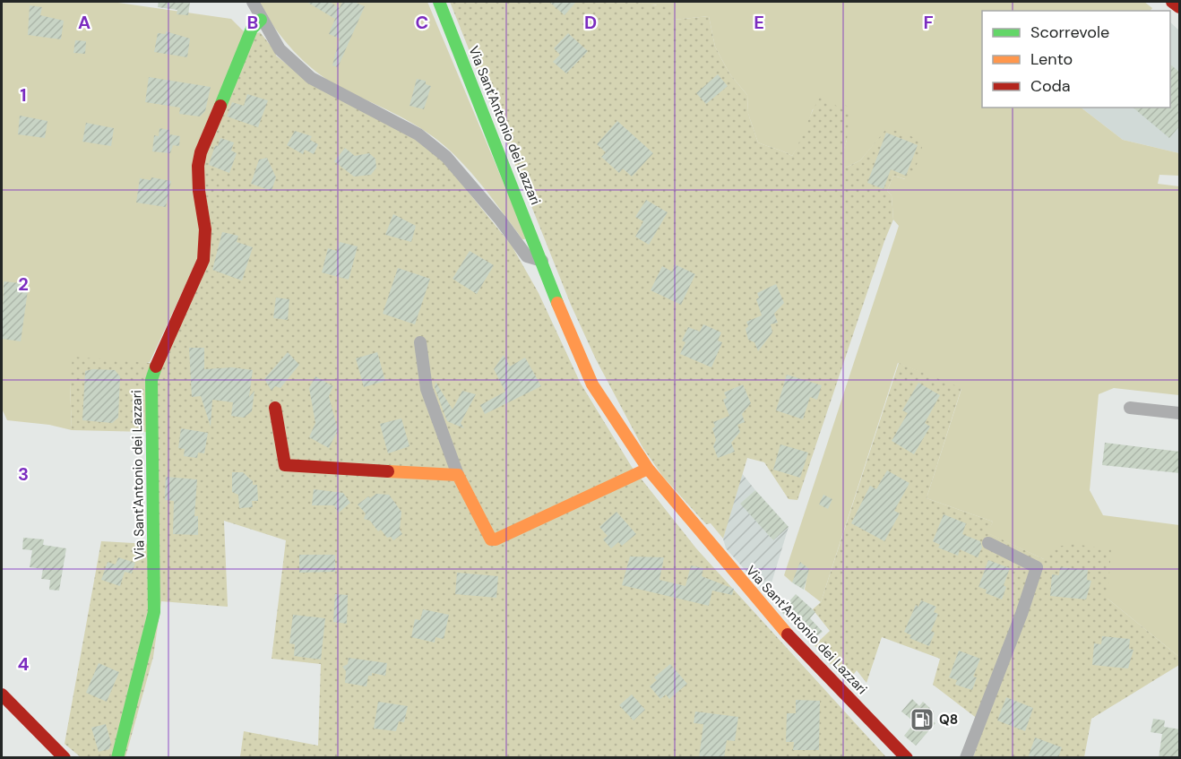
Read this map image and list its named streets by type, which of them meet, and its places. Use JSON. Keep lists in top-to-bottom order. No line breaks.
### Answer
{"streets":{"street":["Via Sant'Antonio dei Lazzari"]},"places":{"fuel station":["Q8"]},"legend":["Scorrevole","Lento","Coda"],"grid":{"columns":["A","B","C","D","E","F"],"rows":["1","2","3","4"]}}
